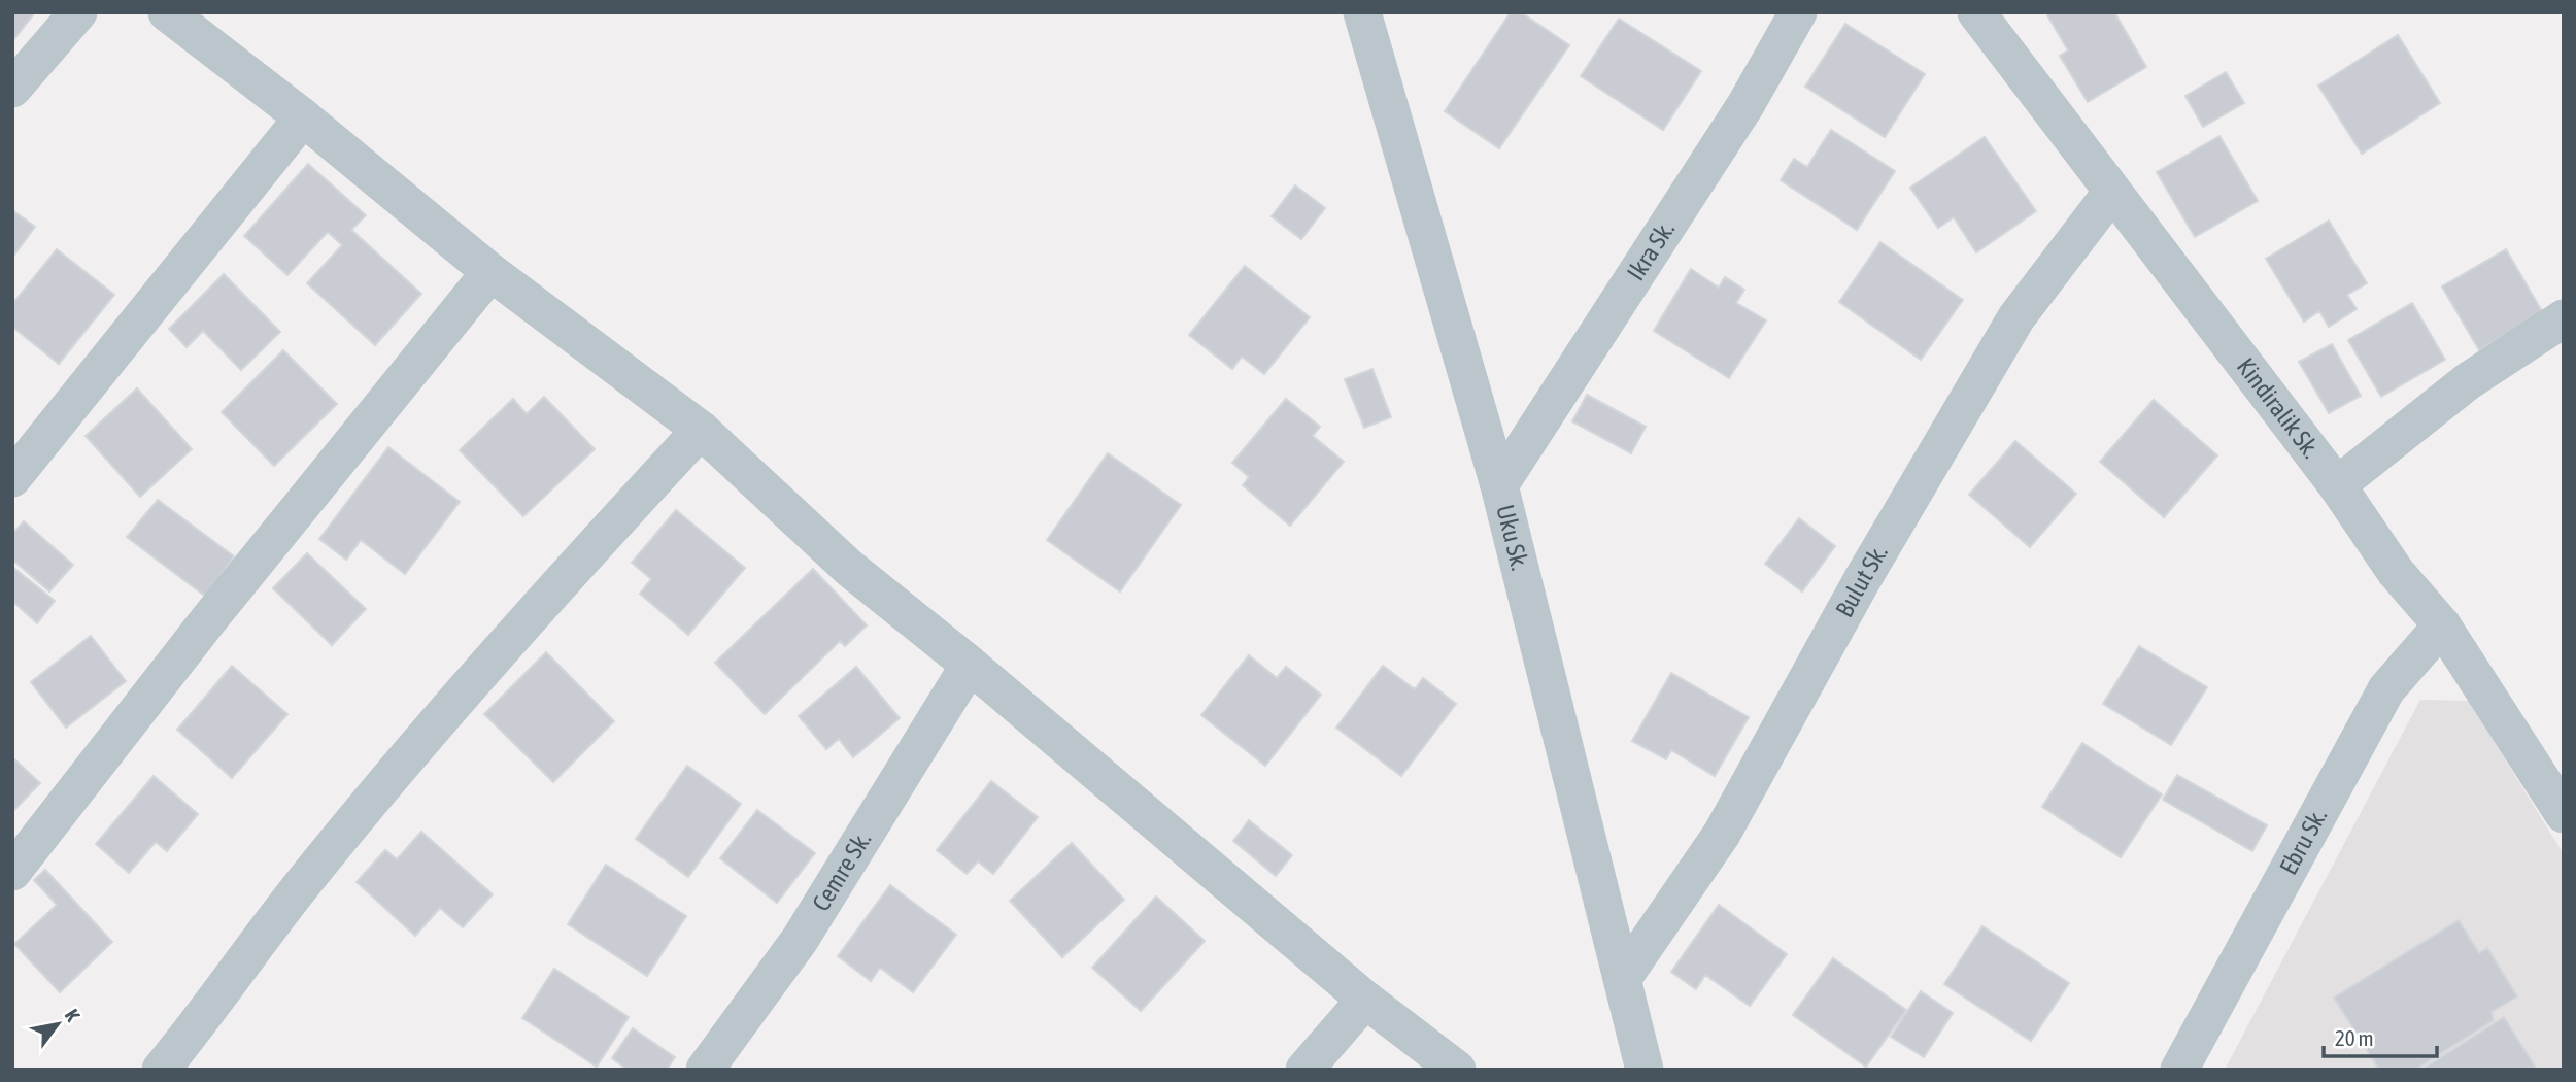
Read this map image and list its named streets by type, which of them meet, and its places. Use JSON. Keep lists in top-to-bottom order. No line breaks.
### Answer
{"streets":{"street":["Ikra Sk.","Kindiralik Sk.","Uku Sk.","Bulut Sk.","Ebru Sk.","Cemre Sk."]},"crossings":[["Ikra Sk.","Uku Sk."],["Kindiralik Sk.","Bulut Sk."],["Kindiralik Sk.","Ebru Sk."],["Uku Sk.","Bulut Sk."]],"scale_bar":"20 m","north":"top right"}
